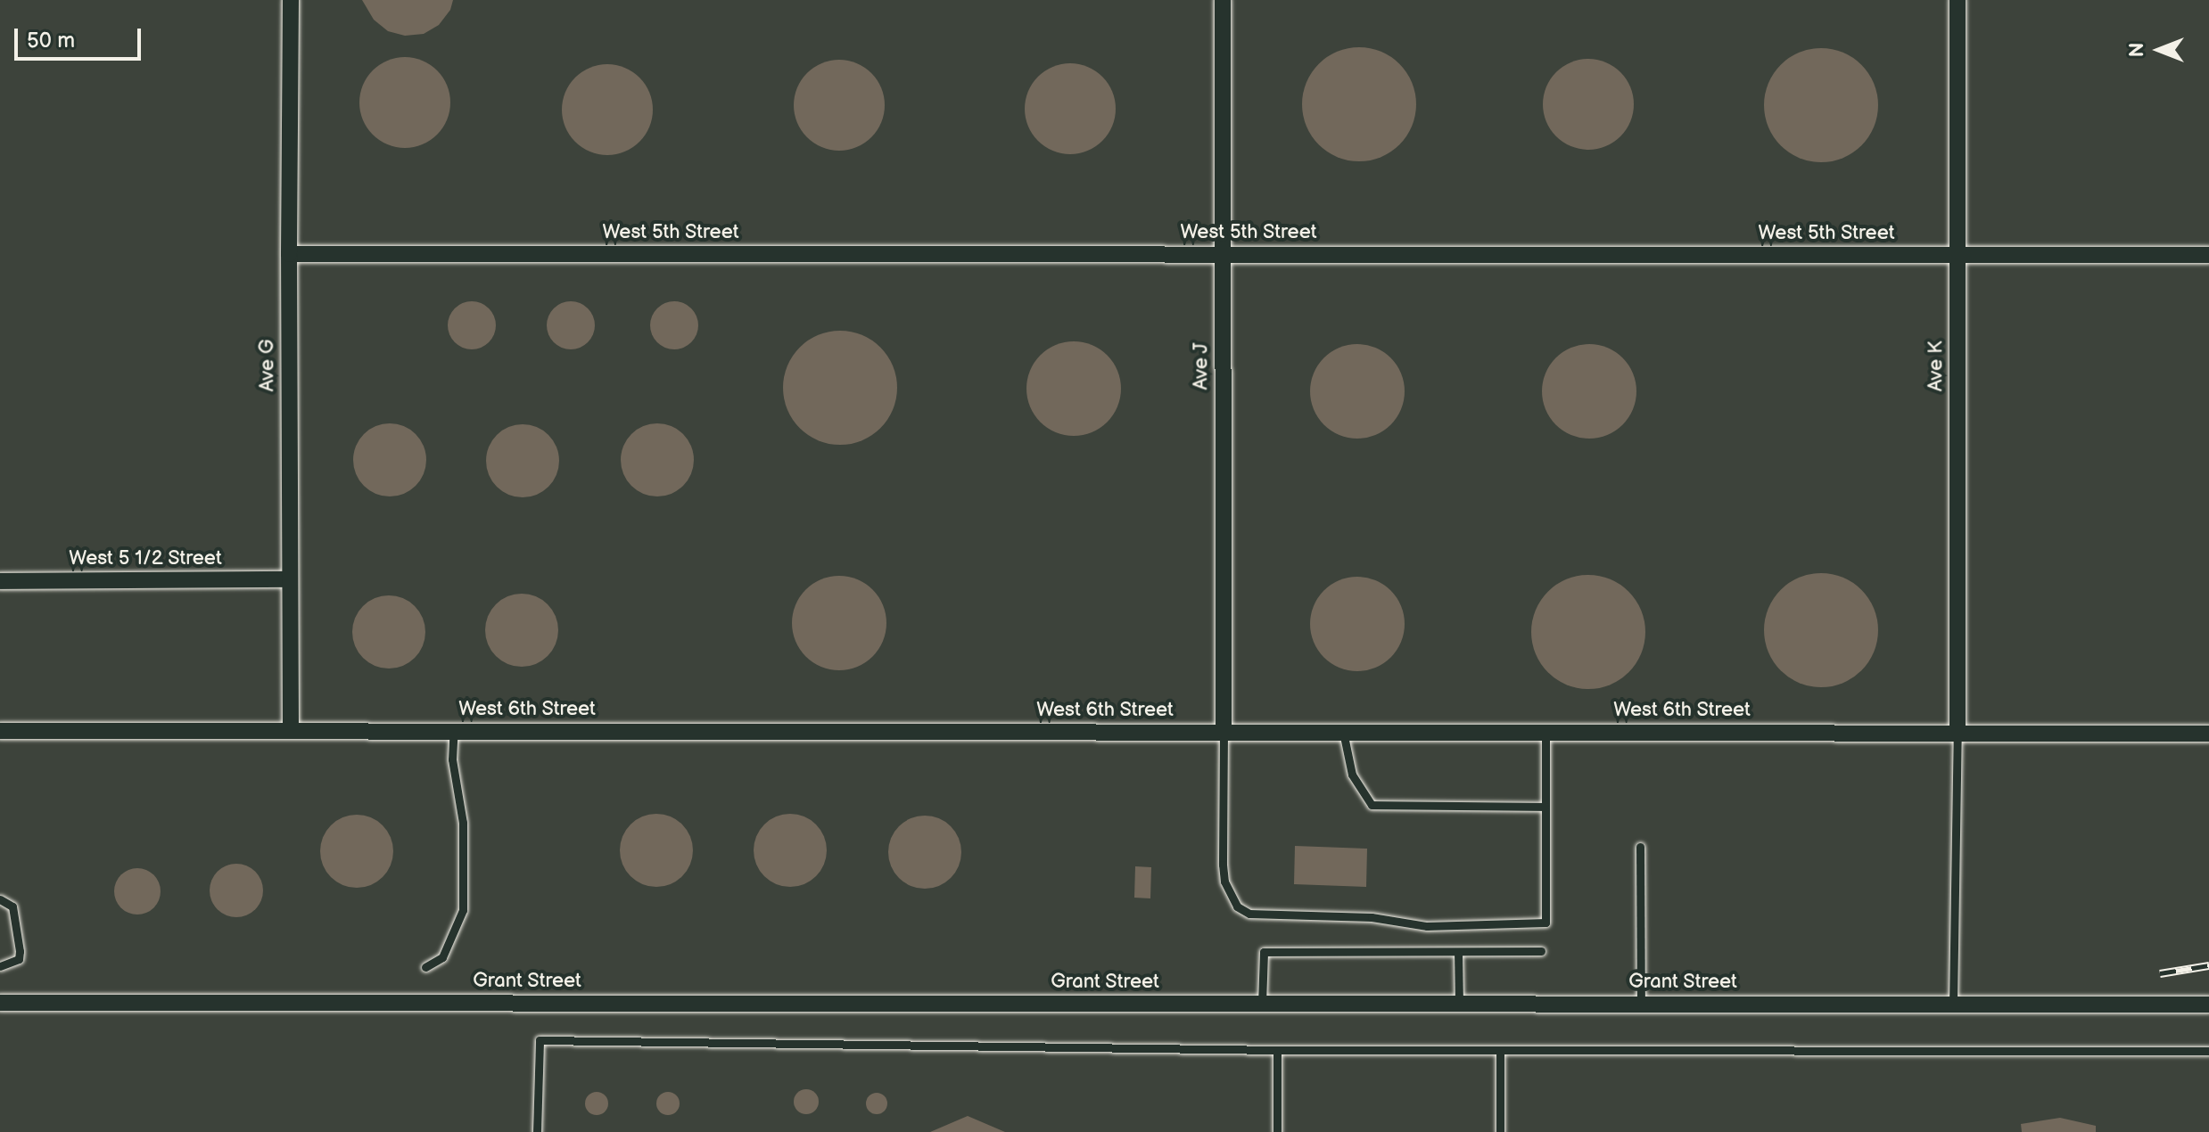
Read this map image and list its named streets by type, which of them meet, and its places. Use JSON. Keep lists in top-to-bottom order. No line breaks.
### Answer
{"streets":{"street":["West 5th Street","Ave G","Ave J","Ave K","West 5 1/2 Street","West 6th Street","Grant Street"]},"crossings":[["West 5th Street","Ave G"],["West 5th Street","Ave J"],["West 5th Street","Ave K"],["Ave G","West 5 1/2 Street"],["Ave G","West 6th Street"],["Ave J","West 6th Street"],["Ave K","West 6th Street"]],"scale_bar":"50 m","north":"left"}
